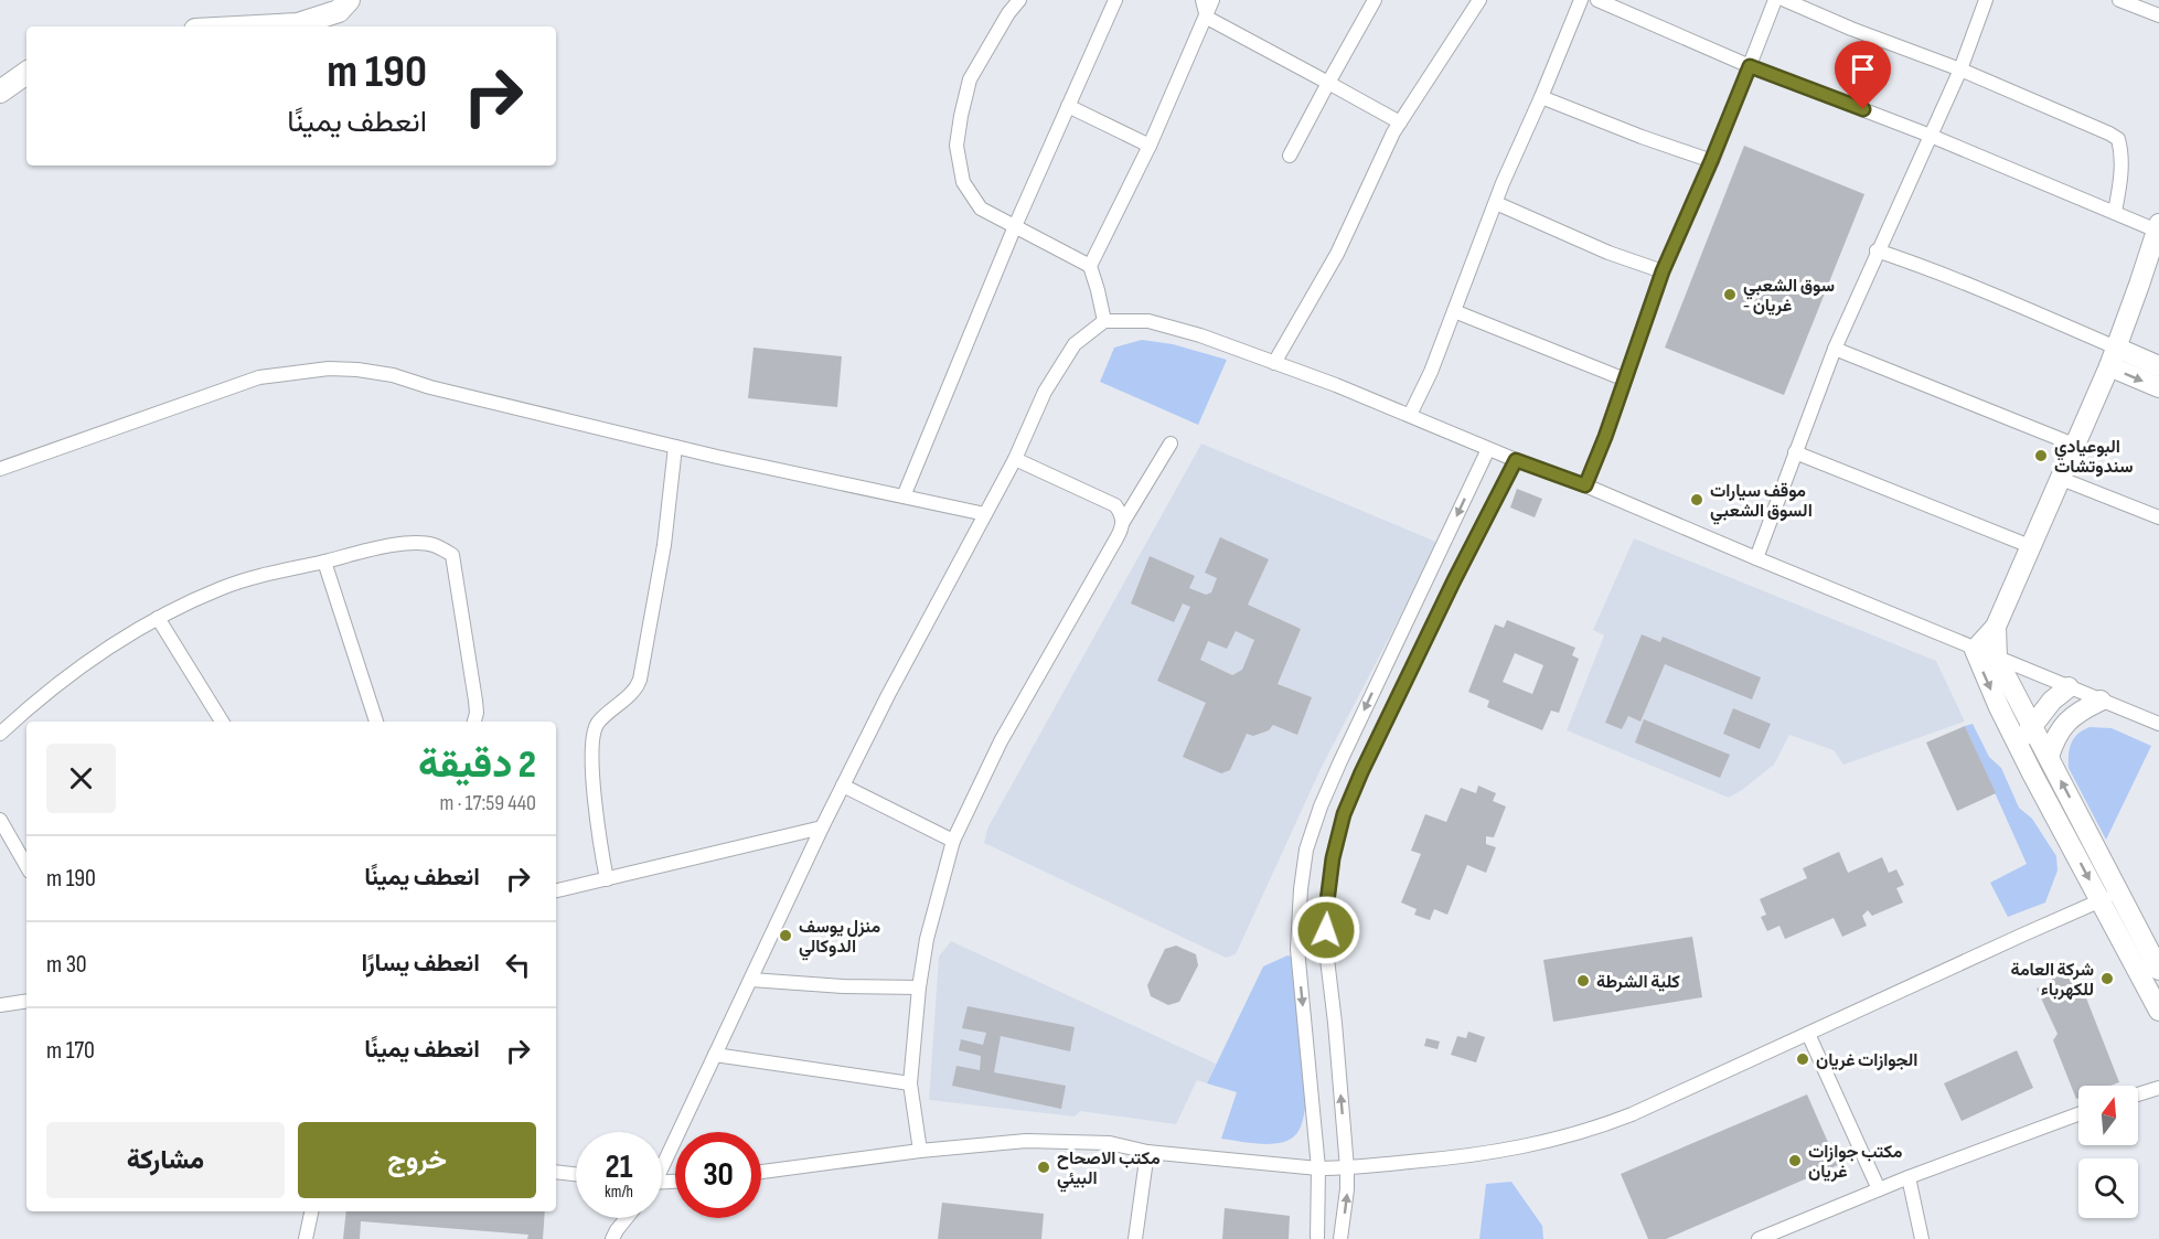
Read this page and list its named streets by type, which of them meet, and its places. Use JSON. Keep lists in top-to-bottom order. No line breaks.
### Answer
{"places":["سوق الشعبي - غريان","البوعيادي سندوتشات","موقف سيارات السوق الشعبي","منزل يوسف الدوكالي","شركة العامة للكهرباء","كلية الشرطة","الجوازات غريان","مكتب جوازات غريان","مكتب الاصحاح البيئي"],"north":"top","page":{"turn":["190 m","انعطف يمينًا"],"heading":["2 دقيقة","440 m · 17:59"],"list":[{"name":"انعطف يمينًا","value":"190 m"},{"name":"انعطف يسارًا","value":"30 m"},{"name":"انعطف يمينًا","value":"170 m"}],"buttons":["خروج","مشاركة"],"speed":"21 km/h","limit":"30"}}
